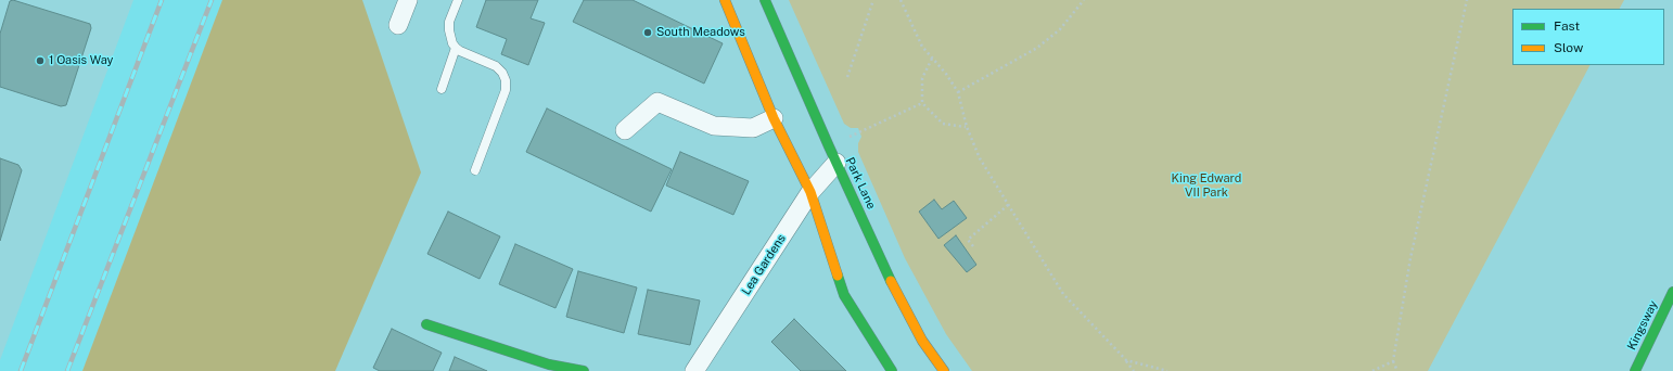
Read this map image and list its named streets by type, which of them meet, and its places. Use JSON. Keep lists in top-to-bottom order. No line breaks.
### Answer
{"streets":{"street":["Park Lane","Lea Gardens","Kingsway"]},"crossings":[["Park Lane","Lea Gardens"]],"parks":["King Edward VII Park"],"places":["South Meadows","1 Oasis Way"],"legend":["Fast","Slow"]}
